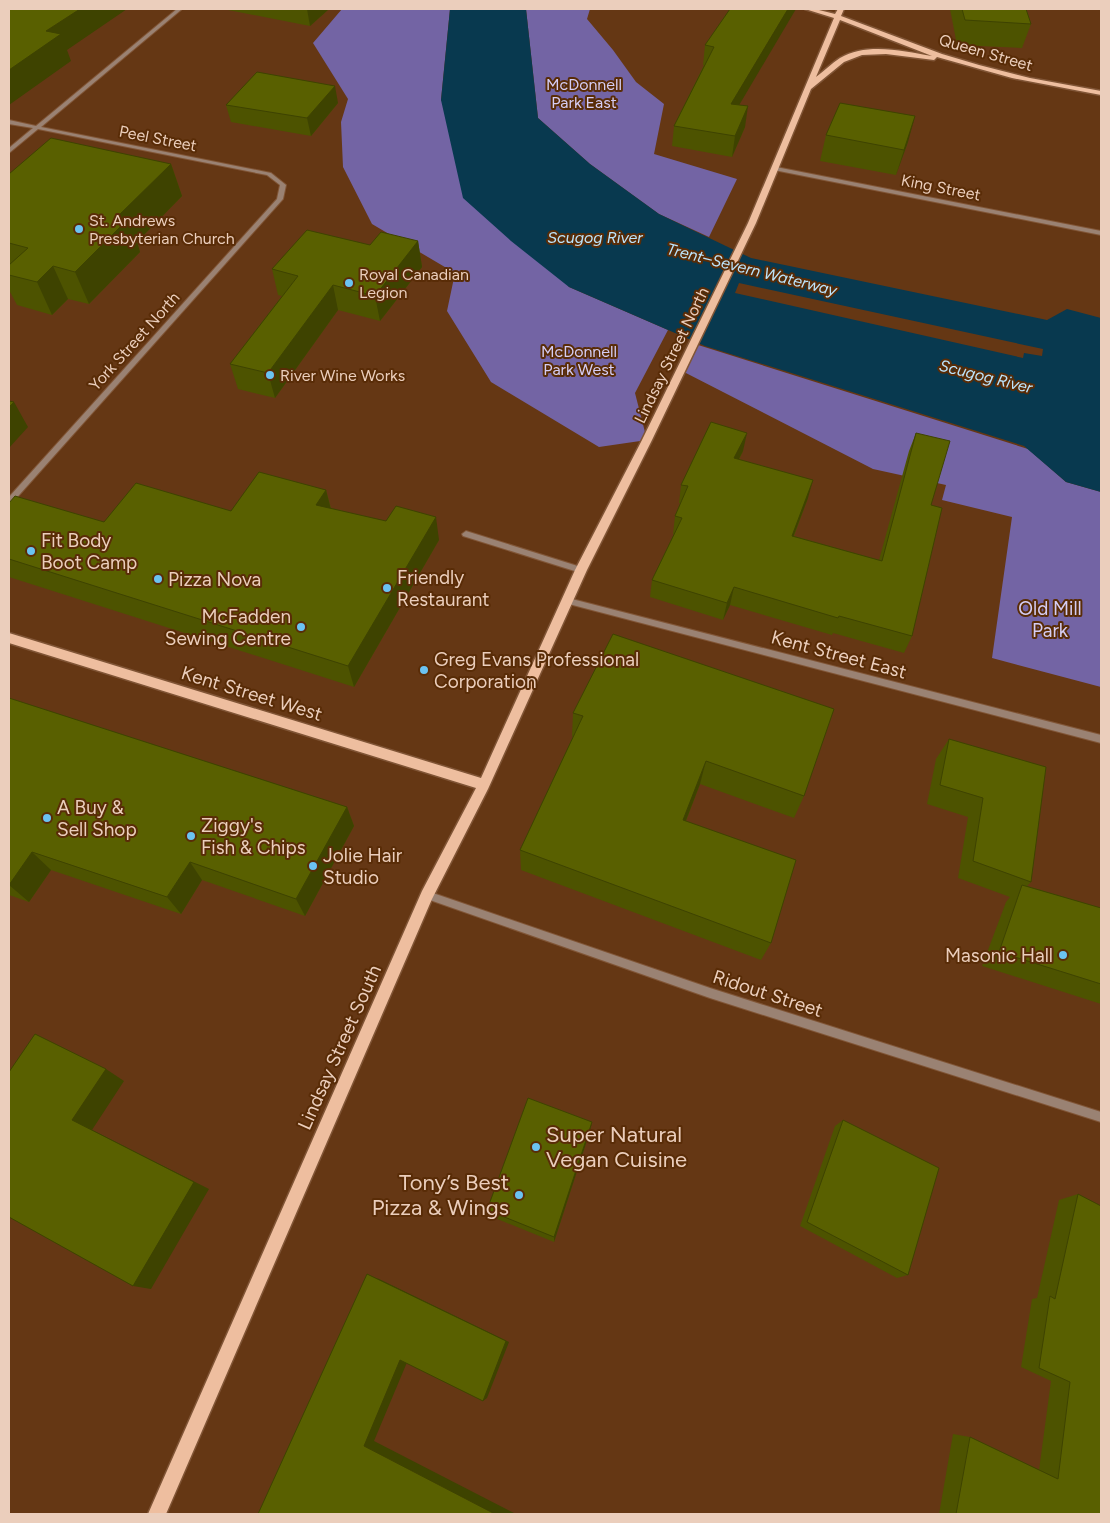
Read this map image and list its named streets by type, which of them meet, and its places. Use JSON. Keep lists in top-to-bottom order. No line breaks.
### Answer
{"streets":{"main road":["Queen Street","Lindsay Street North","Kent Street West","Lindsay Street South"],"street":["Peel Street","King Street","York Street North","Kent Street East","Ridout Street"]},"crossings":[["Queen Street","Lindsay Street North"],["Peel Street","York Street North"],["King Street","Lindsay Street North"],["Lindsay Street North","Kent Street East"],["Lindsay Street North","Lindsay Street South"],["Kent Street East","Lindsay Street South"],["Kent Street West","Lindsay Street South"],["Ridout Street","Lindsay Street South"]],"water":["Scugog River","Trent–Severn Waterway"],"parks":["McDonnell Park East","McDonnell Park West","Old Mill Park"],"places":["St. Andrews Presbyterian Church","Royal Canadian Legion","River Wine Works","Fit Body Boot Camp","Pizza Nova","Friendly Restaurant","McFadden Sewing Centre","Greg Evans Professional Corporation","A Buy & Sell Shop","Ziggy's Fish & Chips","Jolie Hair Studio","Masonic Hall","Super Natural Vegan Cuisine","Tony’s Best Pizza & Wings"]}
